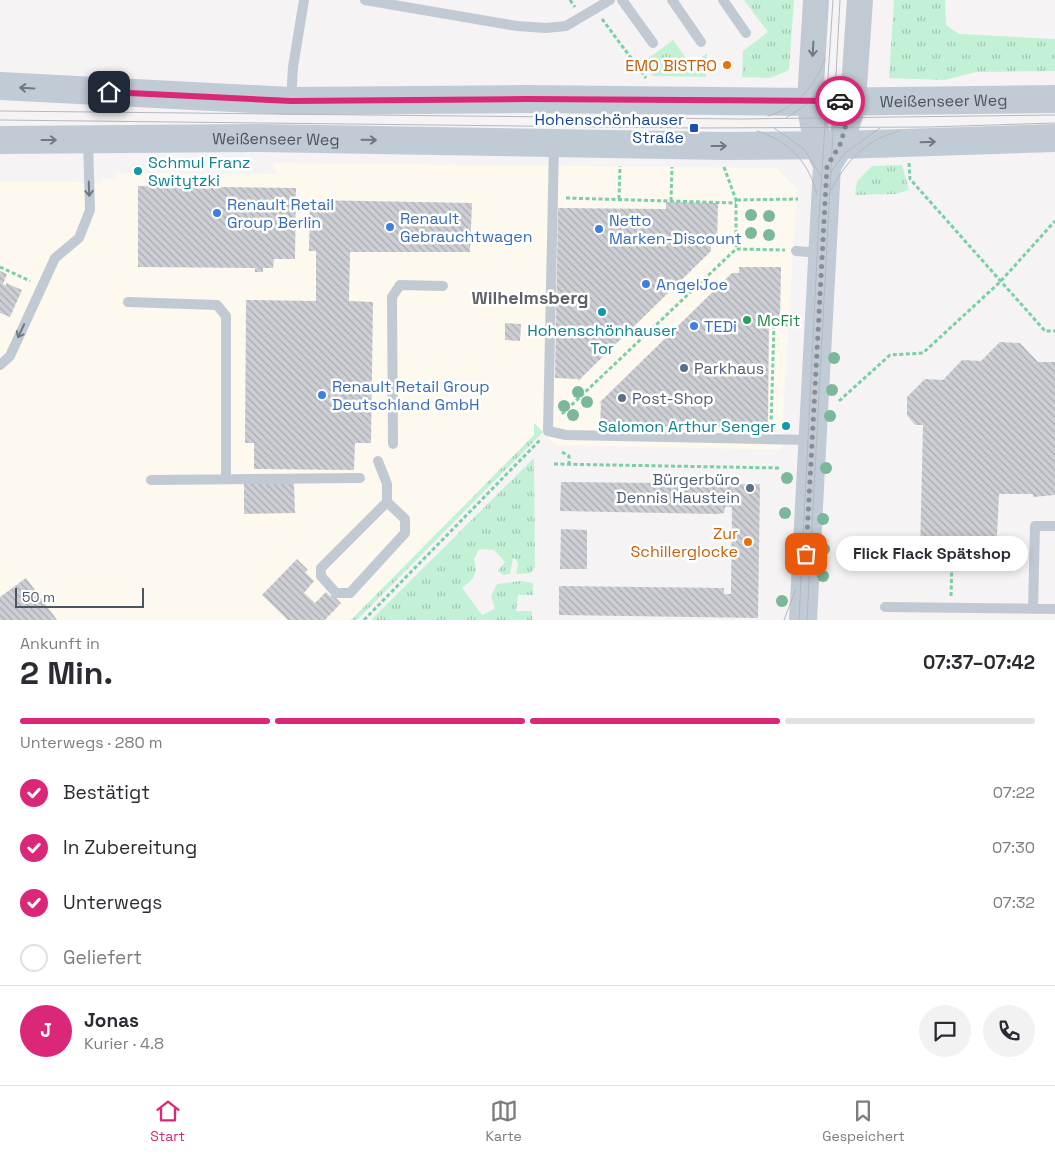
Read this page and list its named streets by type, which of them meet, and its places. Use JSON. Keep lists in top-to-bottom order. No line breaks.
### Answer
{"streets":{"main road":["Weißenseer Weg"]},"districts":["Wilhelmsberg"],"places":{"other":["EMO BISTRO","Schmul Franz Switytzki","Renault Retail Group Berlin","Renault Gebrauchtwagen","Netto Marken-Discount","AngelJoe","Hohenschönhauser Tor","McFit","TEDi","Parkhaus","Renault Retail Group Deutschland GmbH","Post-Shop","Salomon Arthur Senger","Bürgerbüro Dennis Haustein","Zur Schillerglocke","Flick Flack Spätshop"],"transit":["Hohenschönhauser Straße"]},"scale_bar":"50 m","page":{"bubble":"Flick Flack Spätshop","scale":"50 m","heading":["2 Min.","Ankunft in","07:37–07:42"],"panel":["Jonas","Kurier · 4.8"],"bar":"Unterwegs · 280 m","list":[["Bestätigt","07:22"],["In Zubereitung","07:30"],["Unterwegs","07:32"],"Geliefert"],"round":"J","tabs":["Start","Karte","Gespeichert"]}}
